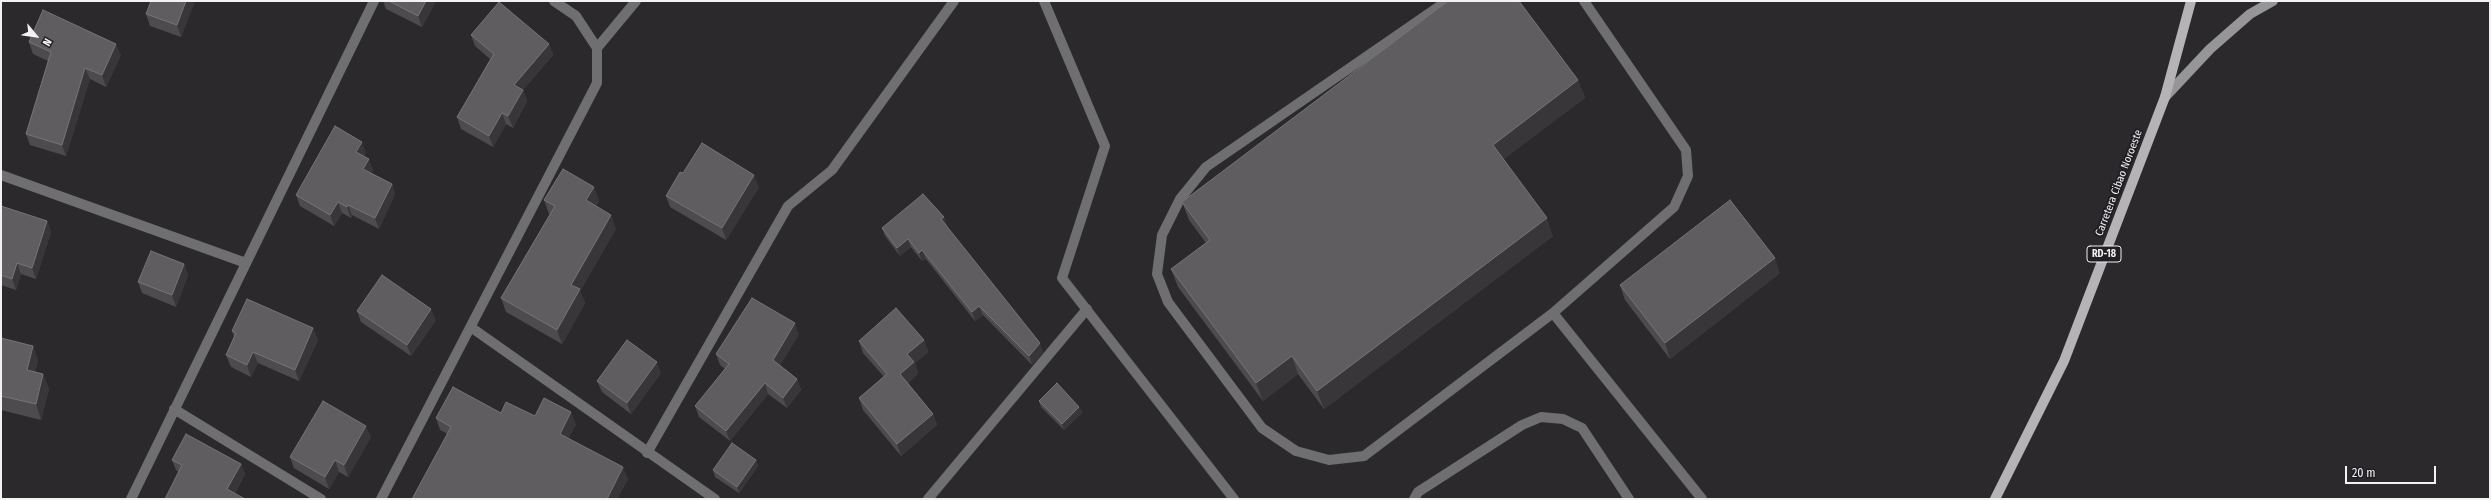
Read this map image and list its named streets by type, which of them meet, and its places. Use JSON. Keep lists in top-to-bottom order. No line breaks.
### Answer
{"streets":{"main road":["Carretera Cibao Noroeste","RD-18"]},"scale_bar":"20 m","north":"bottom right"}
